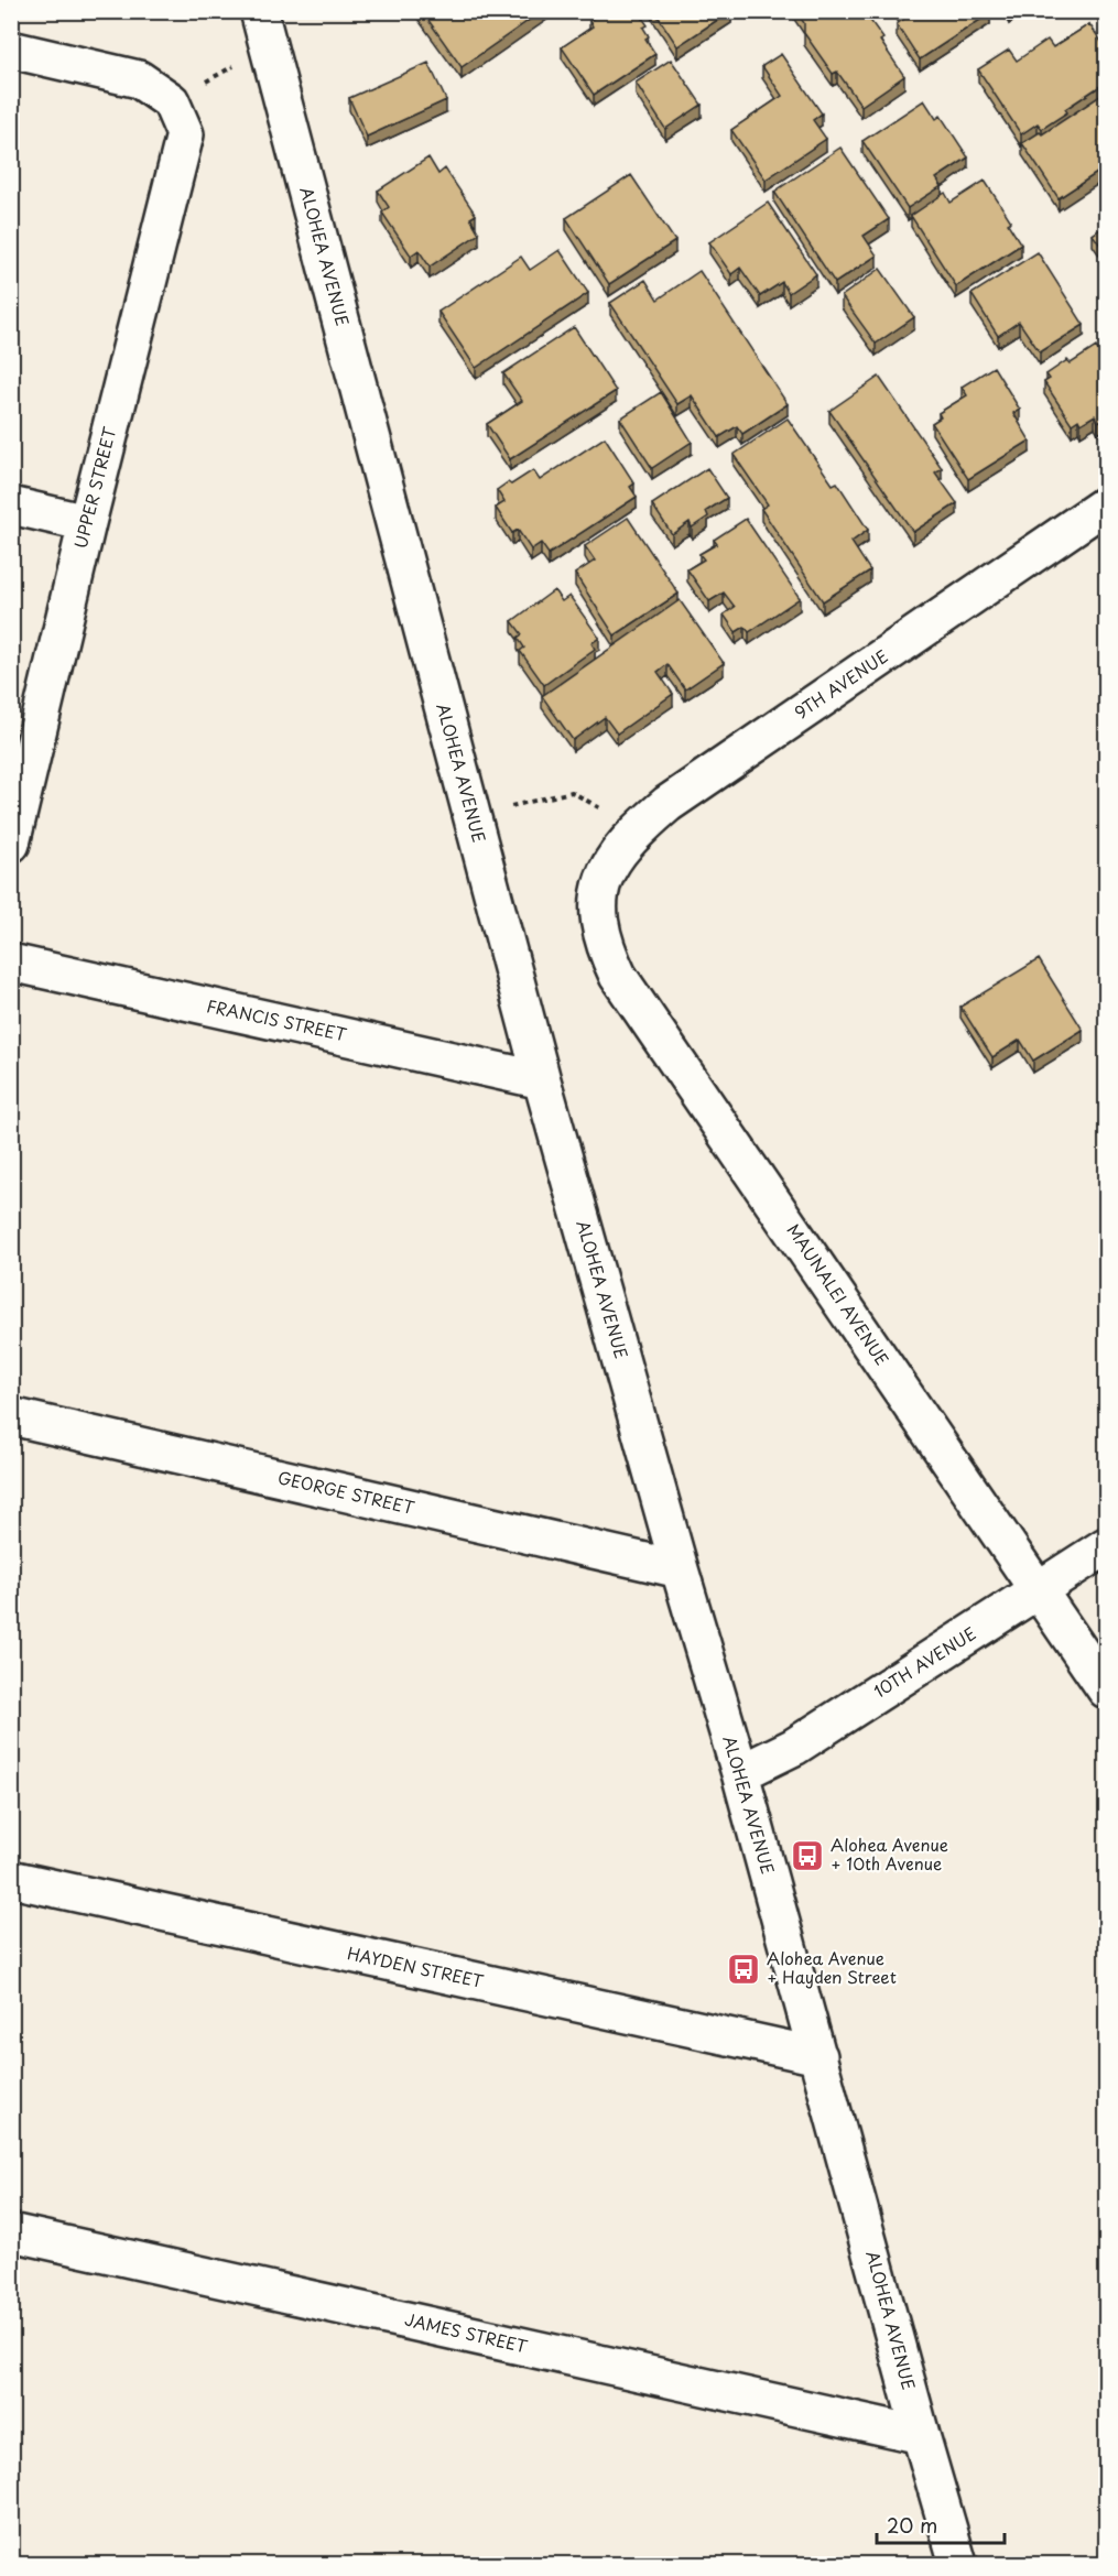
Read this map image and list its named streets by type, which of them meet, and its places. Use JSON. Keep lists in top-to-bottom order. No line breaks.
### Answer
{"streets":{"street":["ALOHEA AVENUE","UPPER STREET","9TH AVENUE","FRANCIS STREET","MAUNALEI AVENUE","GEORGE STREET","10TH AVENUE","HAYDEN STREET","JAMES STREET"]},"crossings":[["ALOHEA AVENUE","FRANCIS STREET"],["ALOHEA AVENUE","GEORGE STREET"],["ALOHEA AVENUE","10TH AVENUE"],["ALOHEA AVENUE","HAYDEN STREET"],["ALOHEA AVENUE","JAMES STREET"],["9TH AVENUE","MAUNALEI AVENUE"],["MAUNALEI AVENUE","10TH AVENUE"]],"places":{"bus stop":["Alohea Avenue + 10th Avenue","Alohea Avenue + Hayden Street"]},"scale_bar":"20 m"}
